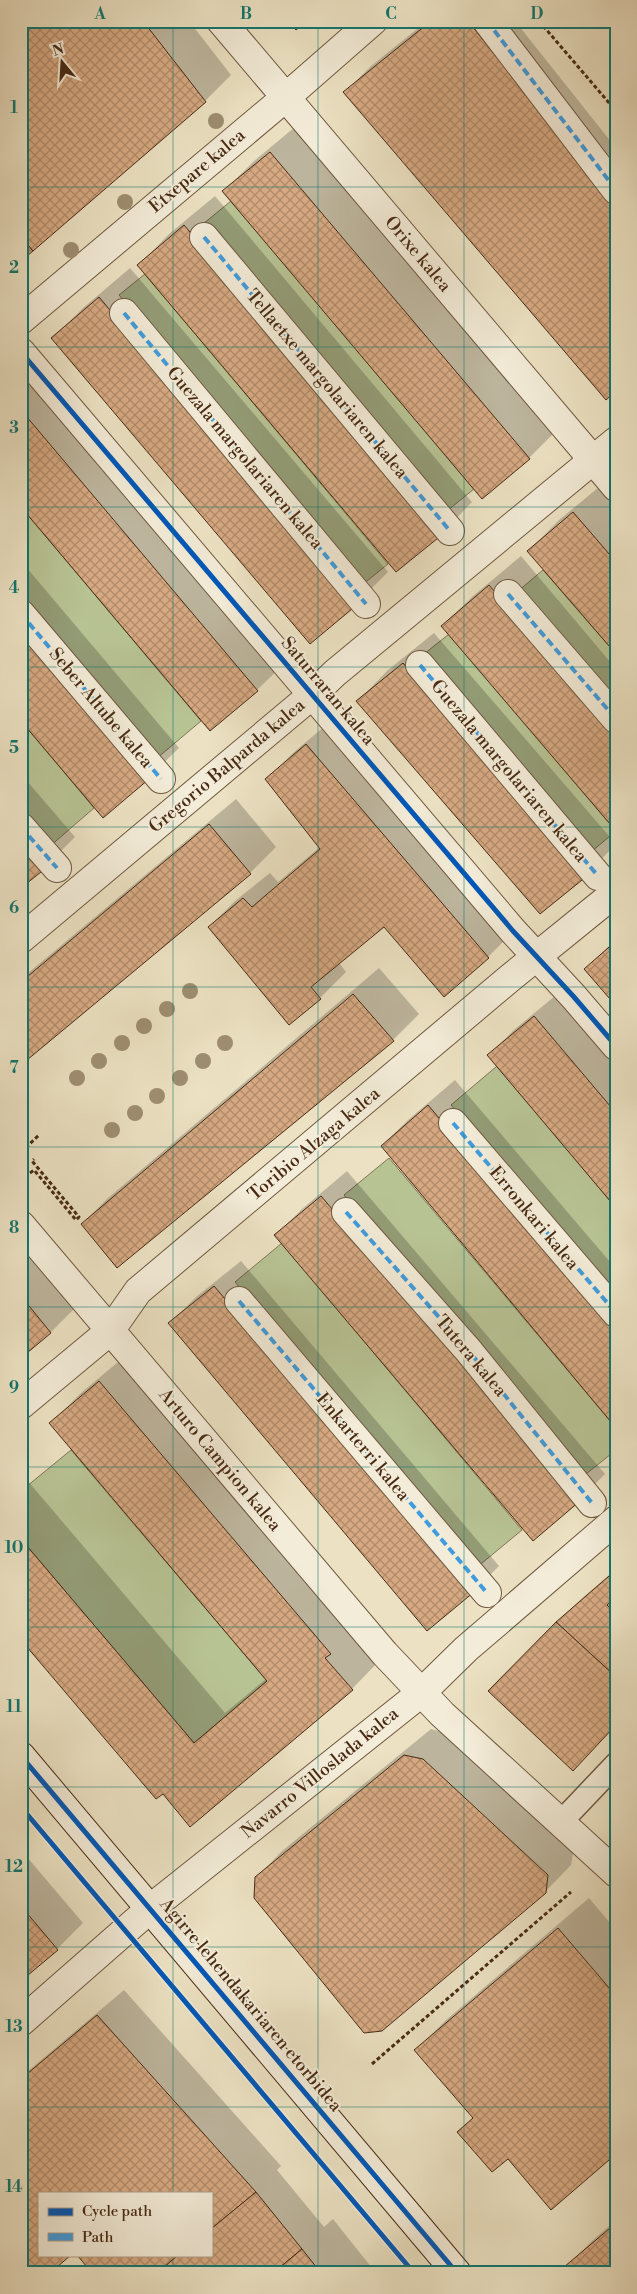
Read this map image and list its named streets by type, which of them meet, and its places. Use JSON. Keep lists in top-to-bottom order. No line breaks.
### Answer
{"streets":{"street":["Etxepare kalea","Orixe kalea","Tellaetxe margolariaren kalea","Guezala margolariaren kalea","Saturraran kalea","Seber Altube kalea","Gregorio Balparda kalea","Toribio Alzaga kalea","Erronkari kalea","Tutera kalea","Enkarterri kalea","Arturo Campion kalea","Navarro Villoslada kalea","Agirre lehendakariaren etorbidea"]},"crossings":[["Etxepare kalea","Orixe kalea"],["Orixe kalea","Gregorio Balparda kalea"],["Guezala margolariaren kalea","Toribio Alzaga kalea"],["Saturraran kalea","Gregorio Balparda kalea"],["Saturraran kalea","Toribio Alzaga kalea"],["Toribio Alzaga kalea","Arturo Campion kalea"],["Arturo Campion kalea","Navarro Villoslada kalea"],["Navarro Villoslada kalea","Agirre lehendakariaren etorbidea"]],"legend":["Cycle path","Path"],"north":"top","grid":{"columns":["A","B","C","D"],"rows":["1","2","3","4","5","6","7","8","9","10","11","12","13","14"]}}
